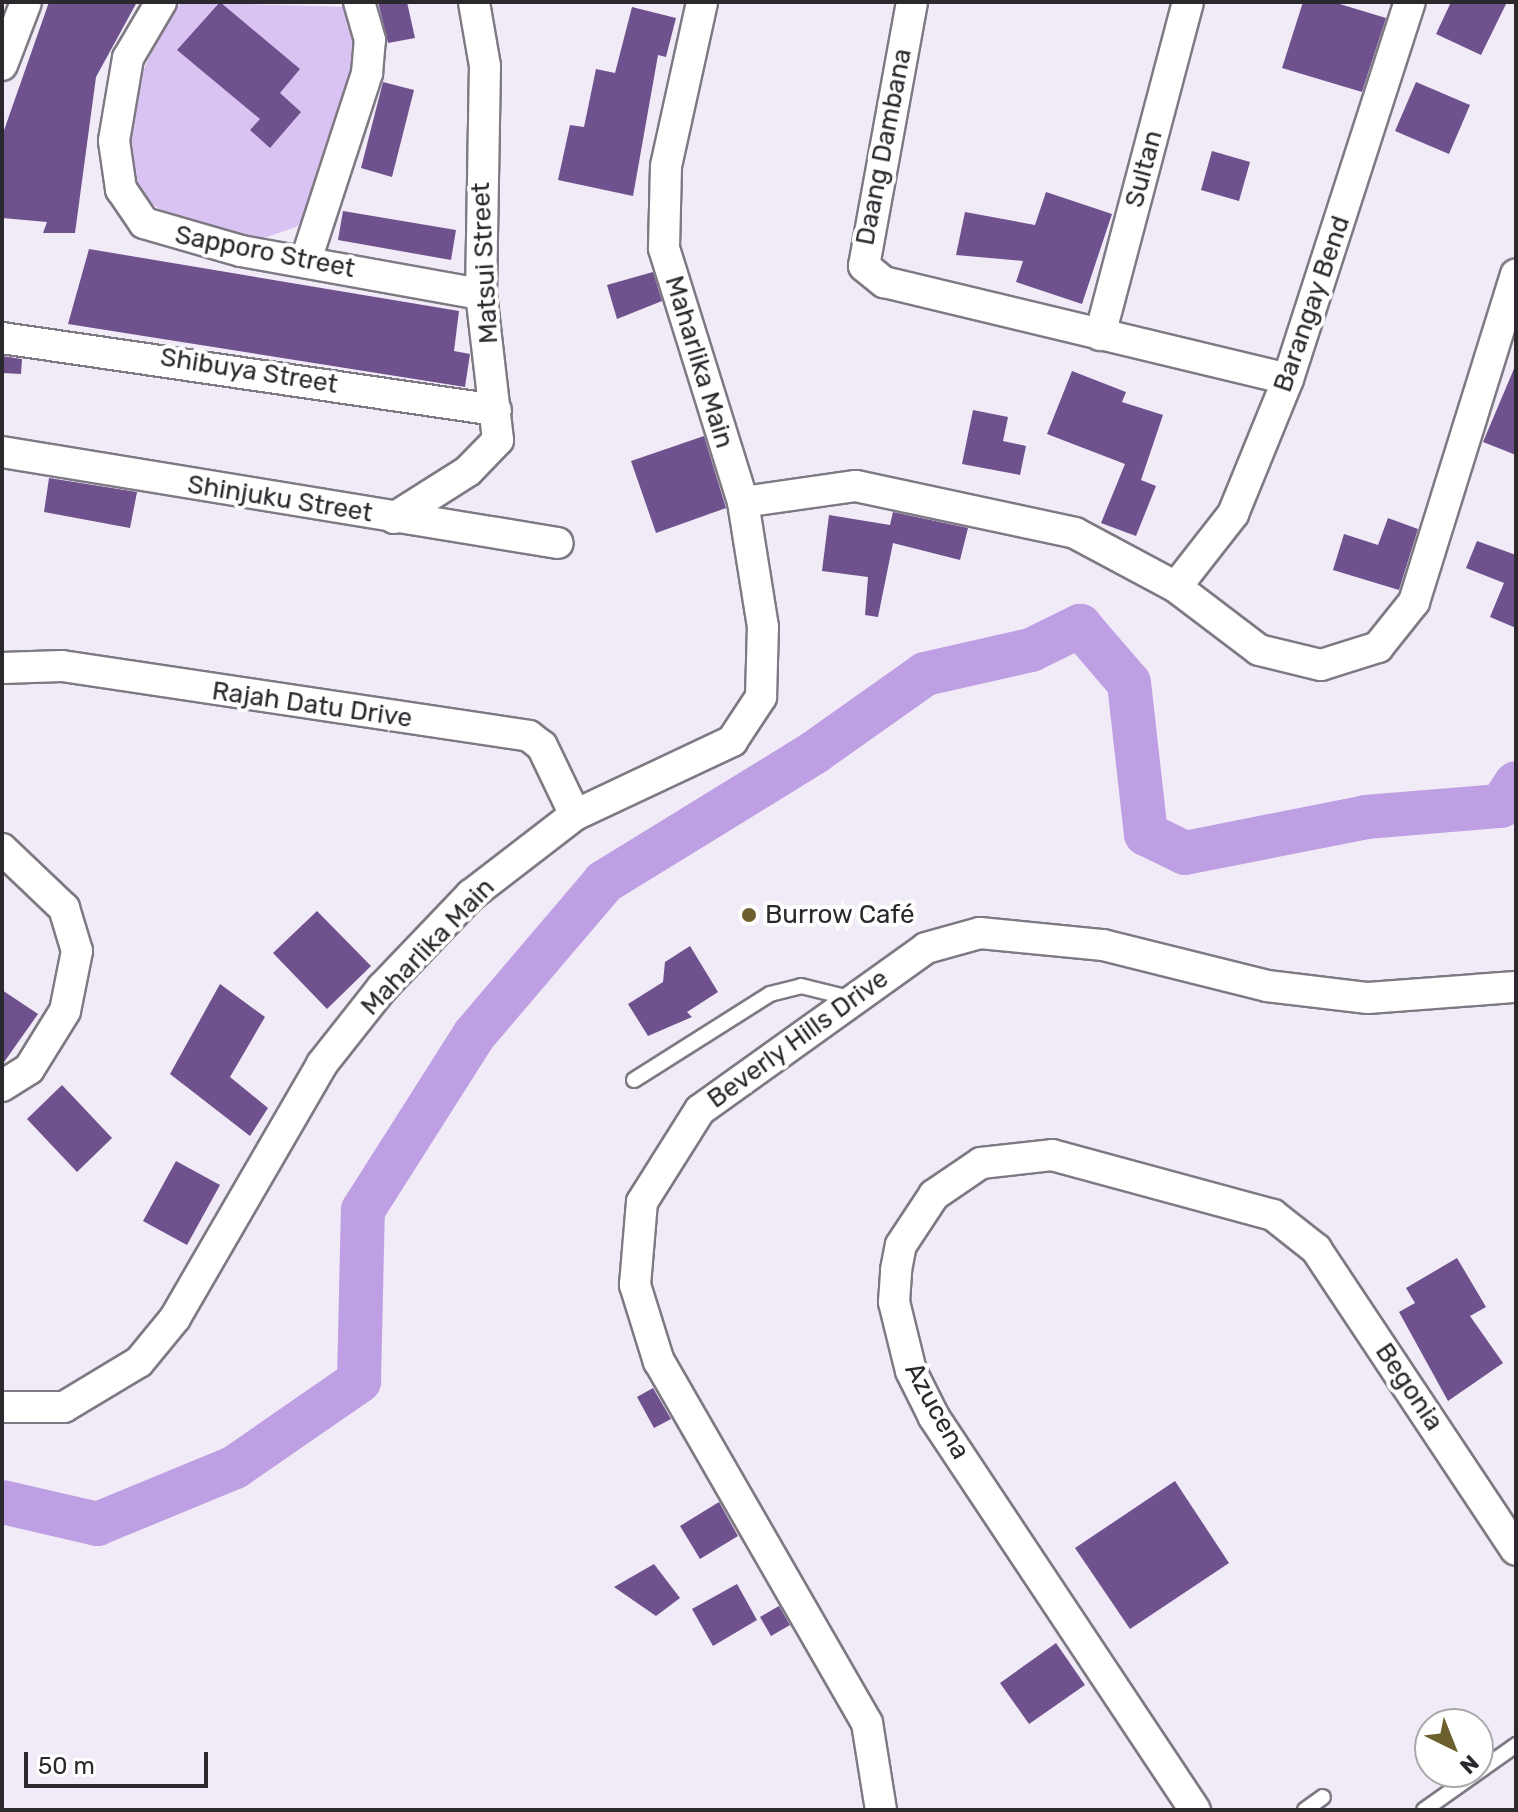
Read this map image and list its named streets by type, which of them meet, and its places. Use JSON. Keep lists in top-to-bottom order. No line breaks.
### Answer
{"streets":{"street":["Daang Dambana","Sultan","Sapporo Street","Matsui Street","Barangay Bend","Maharlika Main","Shibuya Street","Shinjuku Street","Rajah Datu Drive","Beverly Hills Drive","Begonia","Azucena"]},"crossings":[["Daang Dambana","Sultan"],["Sapporo Street","Matsui Street"],["Matsui Street","Shibuya Street"],["Matsui Street","Shinjuku Street"],["Maharlika Main","Rajah Datu Drive"],["Begonia","Azucena"]],"places":["Burrow Café"],"scale_bar":"50 m","north":"bottom right"}
